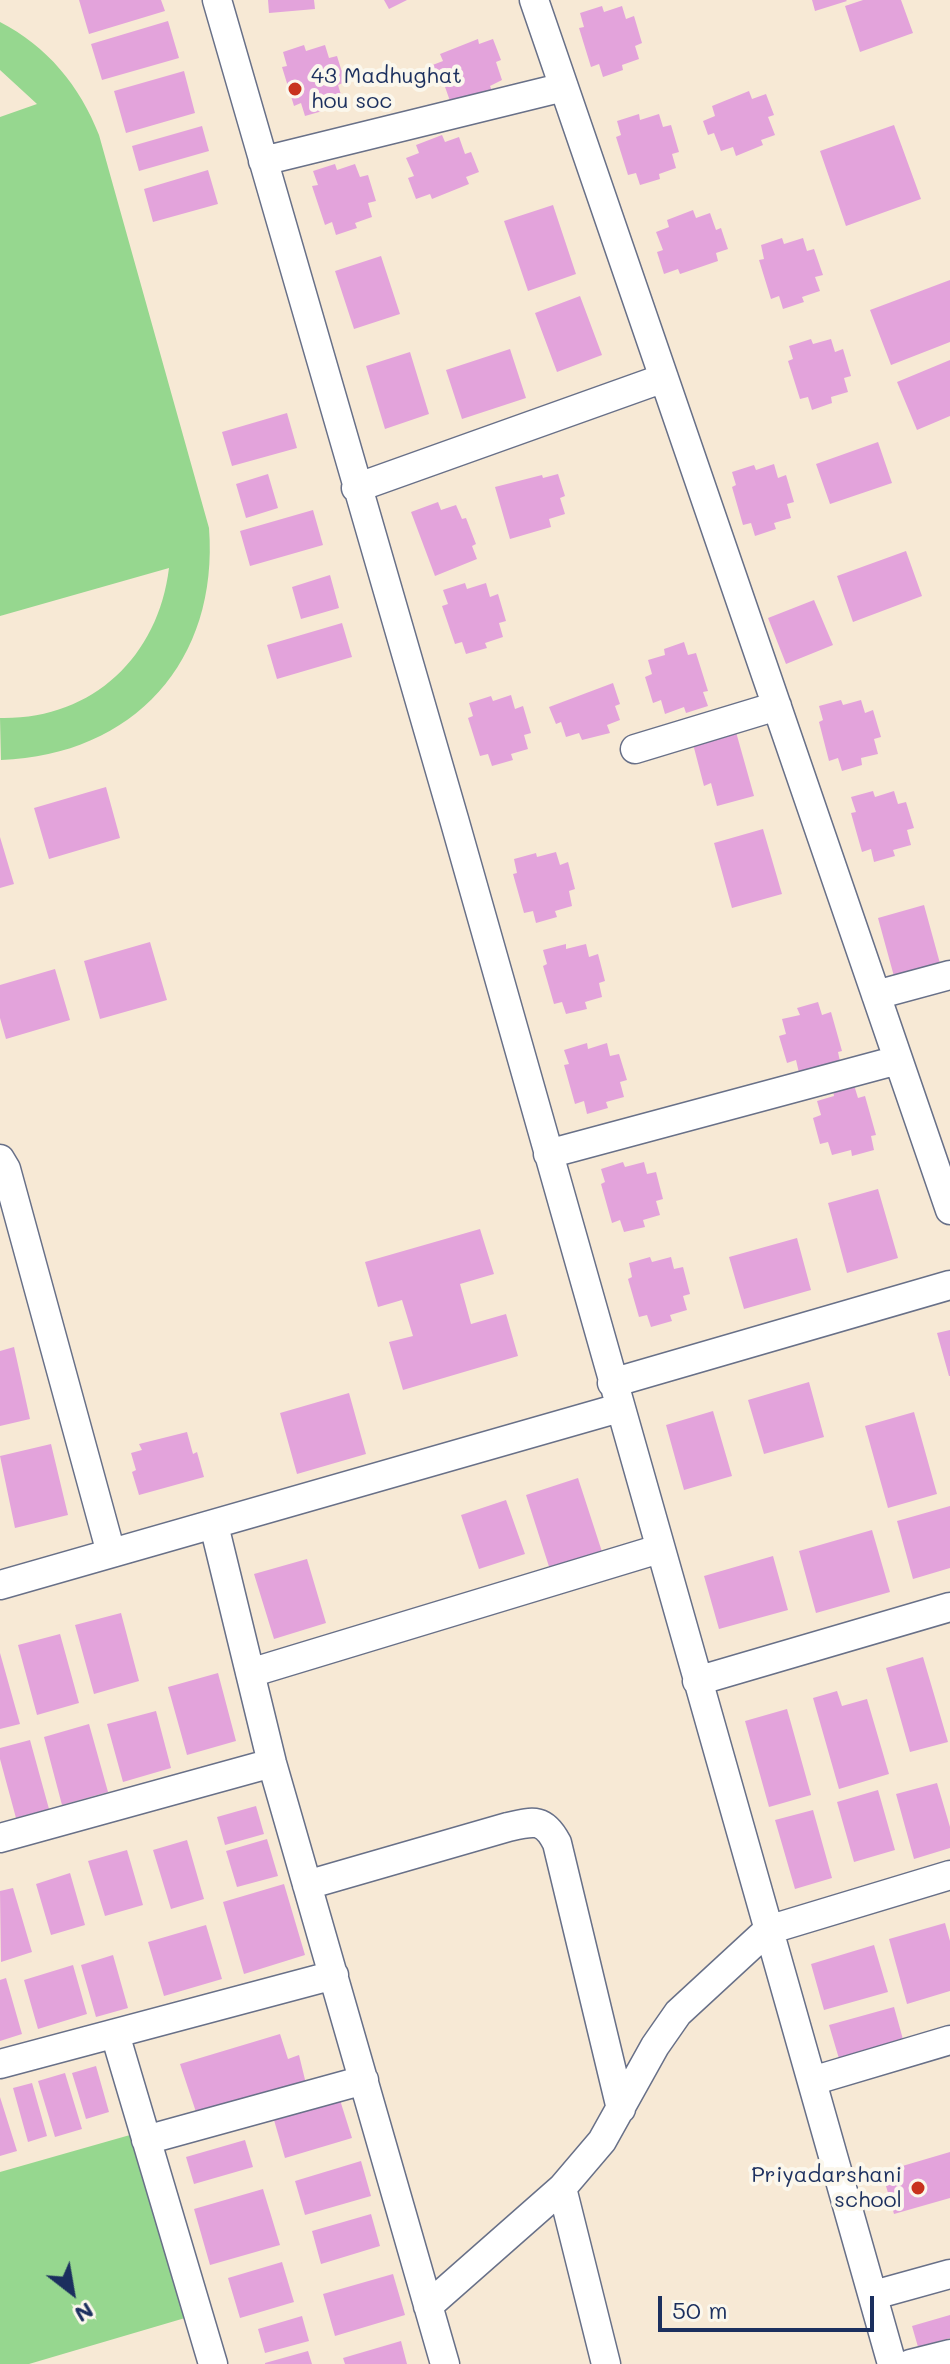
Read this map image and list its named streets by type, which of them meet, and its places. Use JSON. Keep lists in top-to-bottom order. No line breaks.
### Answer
{"places":["43 Madhughat hou soc","Priyadarshani school"],"scale_bar":"50 m","north":"bottom right"}
